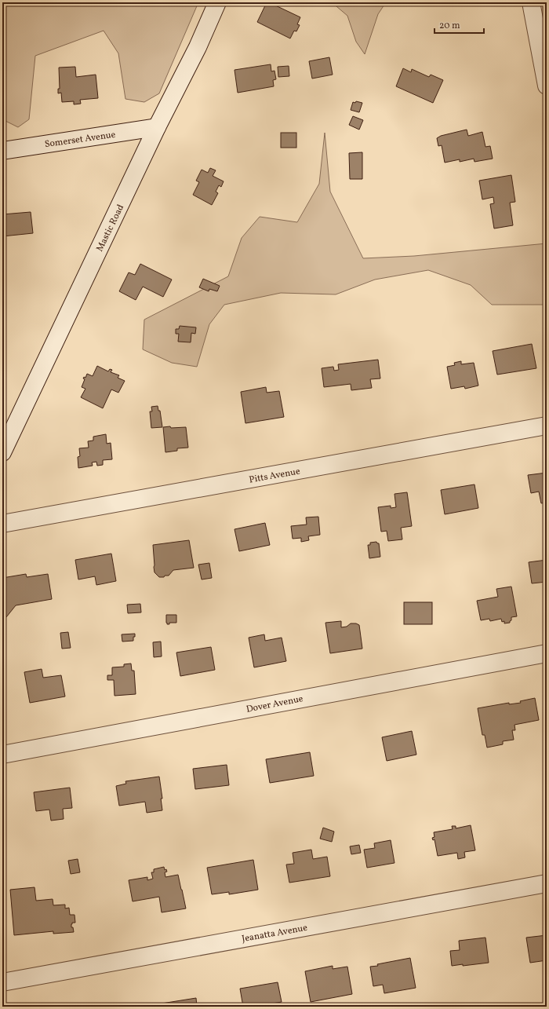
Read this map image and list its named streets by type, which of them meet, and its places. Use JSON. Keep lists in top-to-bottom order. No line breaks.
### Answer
{"streets":{"street":["Somerset Avenue","Mastic Road","Pitts Avenue","Dover Avenue","Jeanatta Avenue"]},"crossings":[["Somerset Avenue","Mastic Road"]],"scale_bar":"20 m"}
